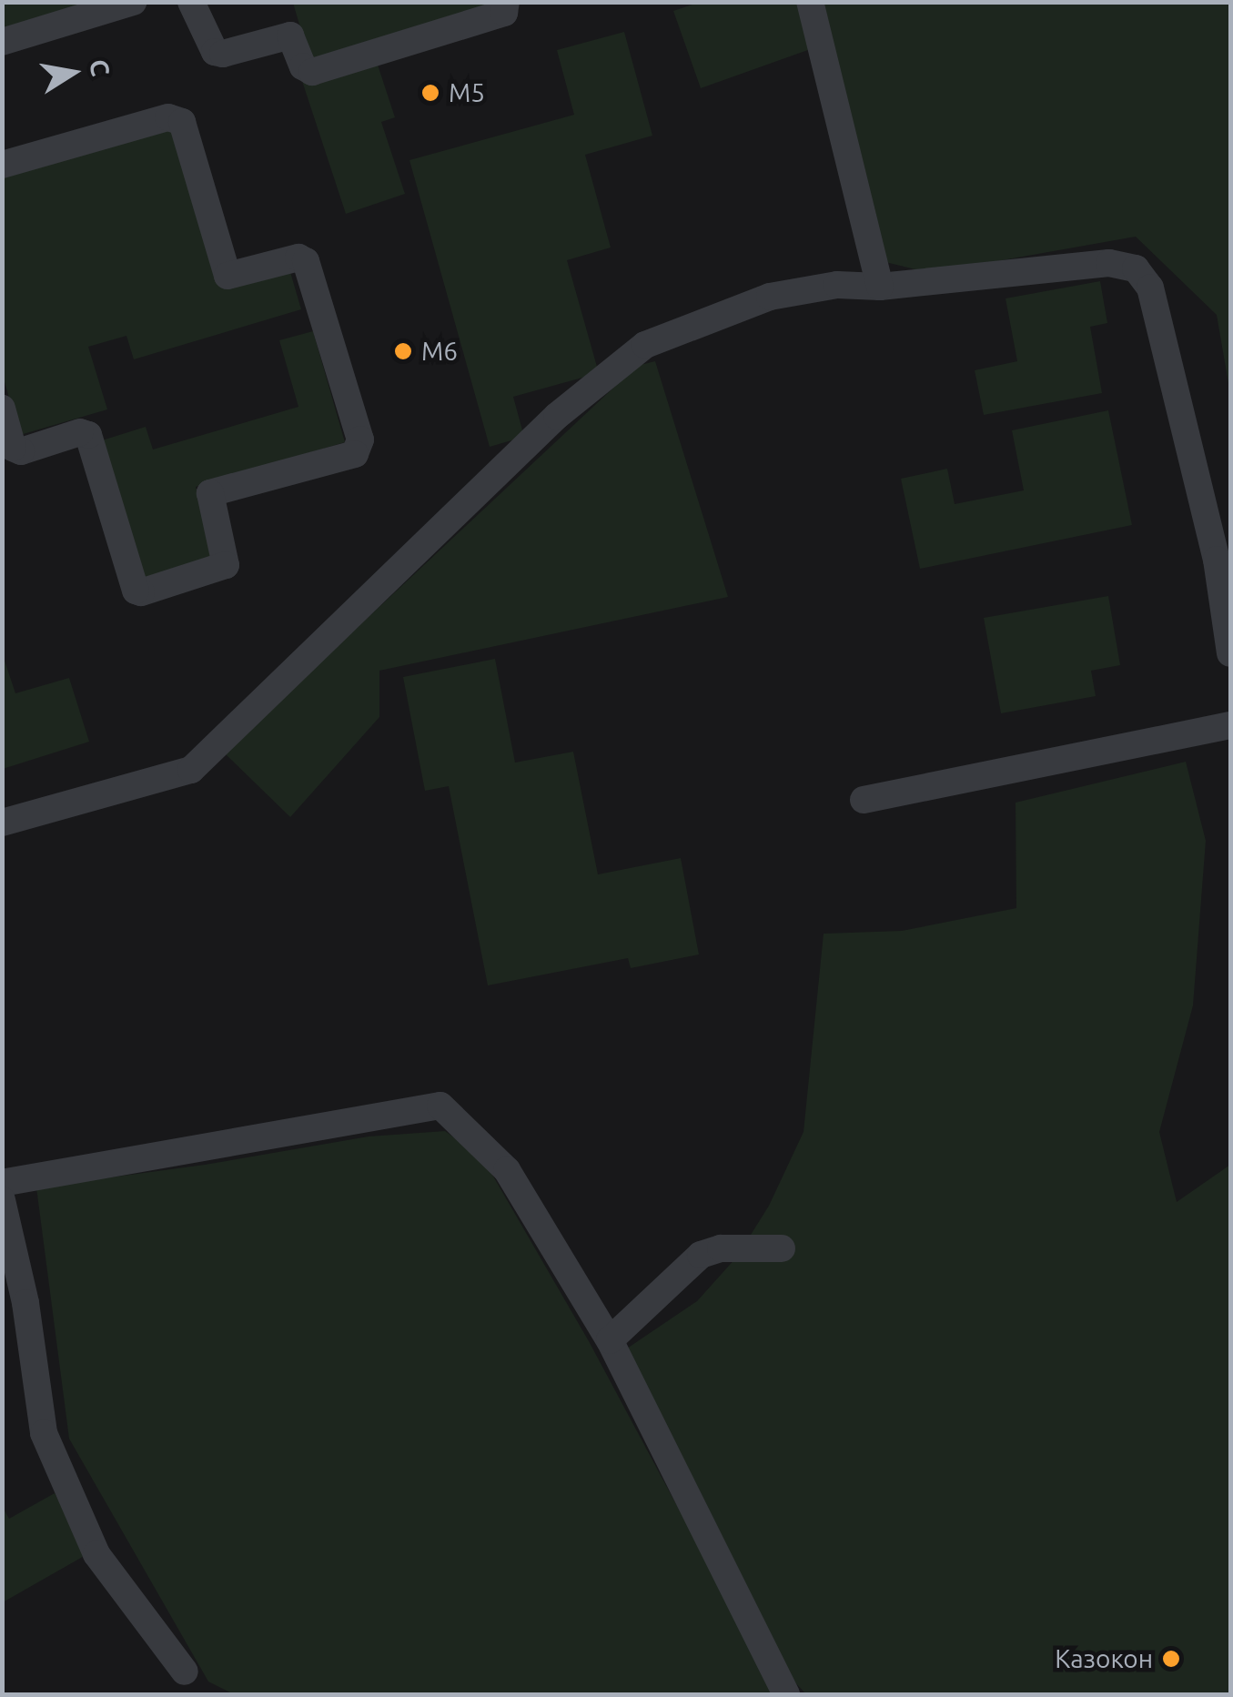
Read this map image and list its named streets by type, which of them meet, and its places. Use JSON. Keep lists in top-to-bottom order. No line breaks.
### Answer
{"places":["М5","М6","Казокон"],"north":"right"}
